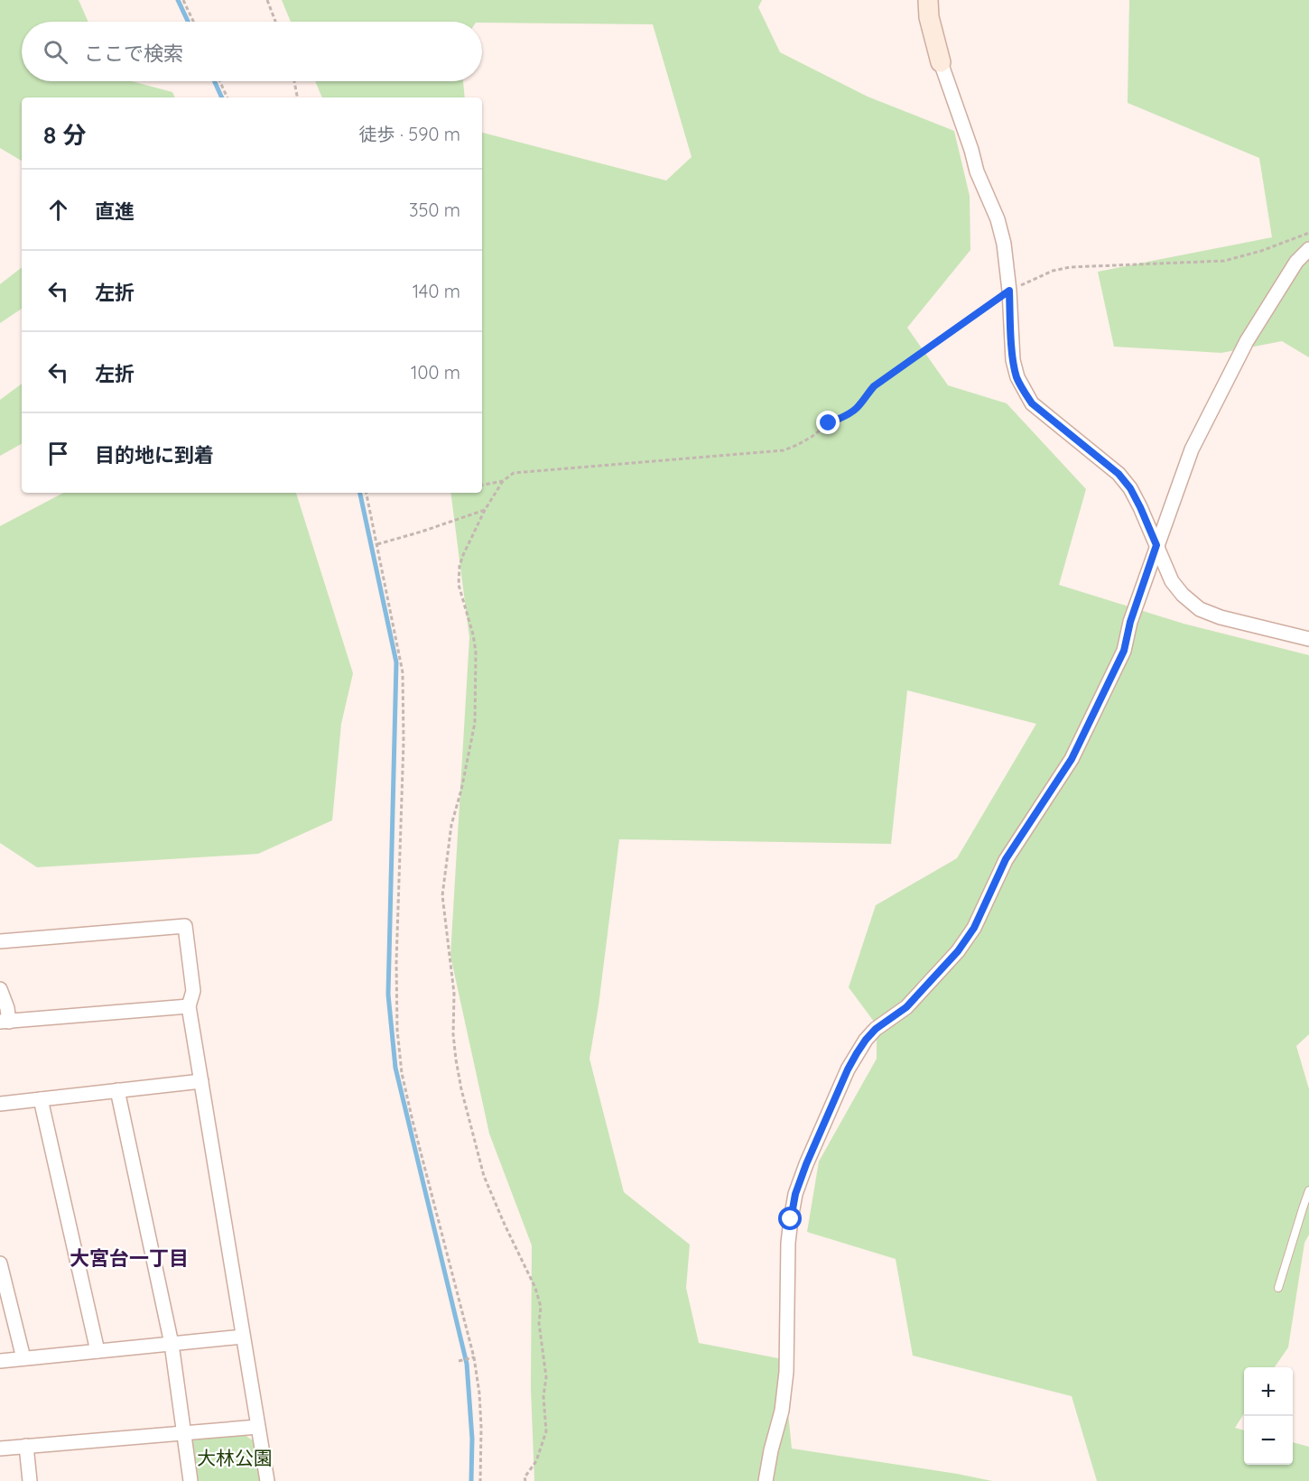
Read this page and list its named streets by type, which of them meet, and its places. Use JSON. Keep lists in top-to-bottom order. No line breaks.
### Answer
{"districts":["大宮台一丁目"],"parks":["大林公園"],"page":{"search":"ここで検索","heading":["8 分","徒歩 · 590 m"],"list":[["直進","350 m"],["左折","140 m"],["左折","100 m"],"目的地に到着"],"map_buttons":["+","−"]}}
